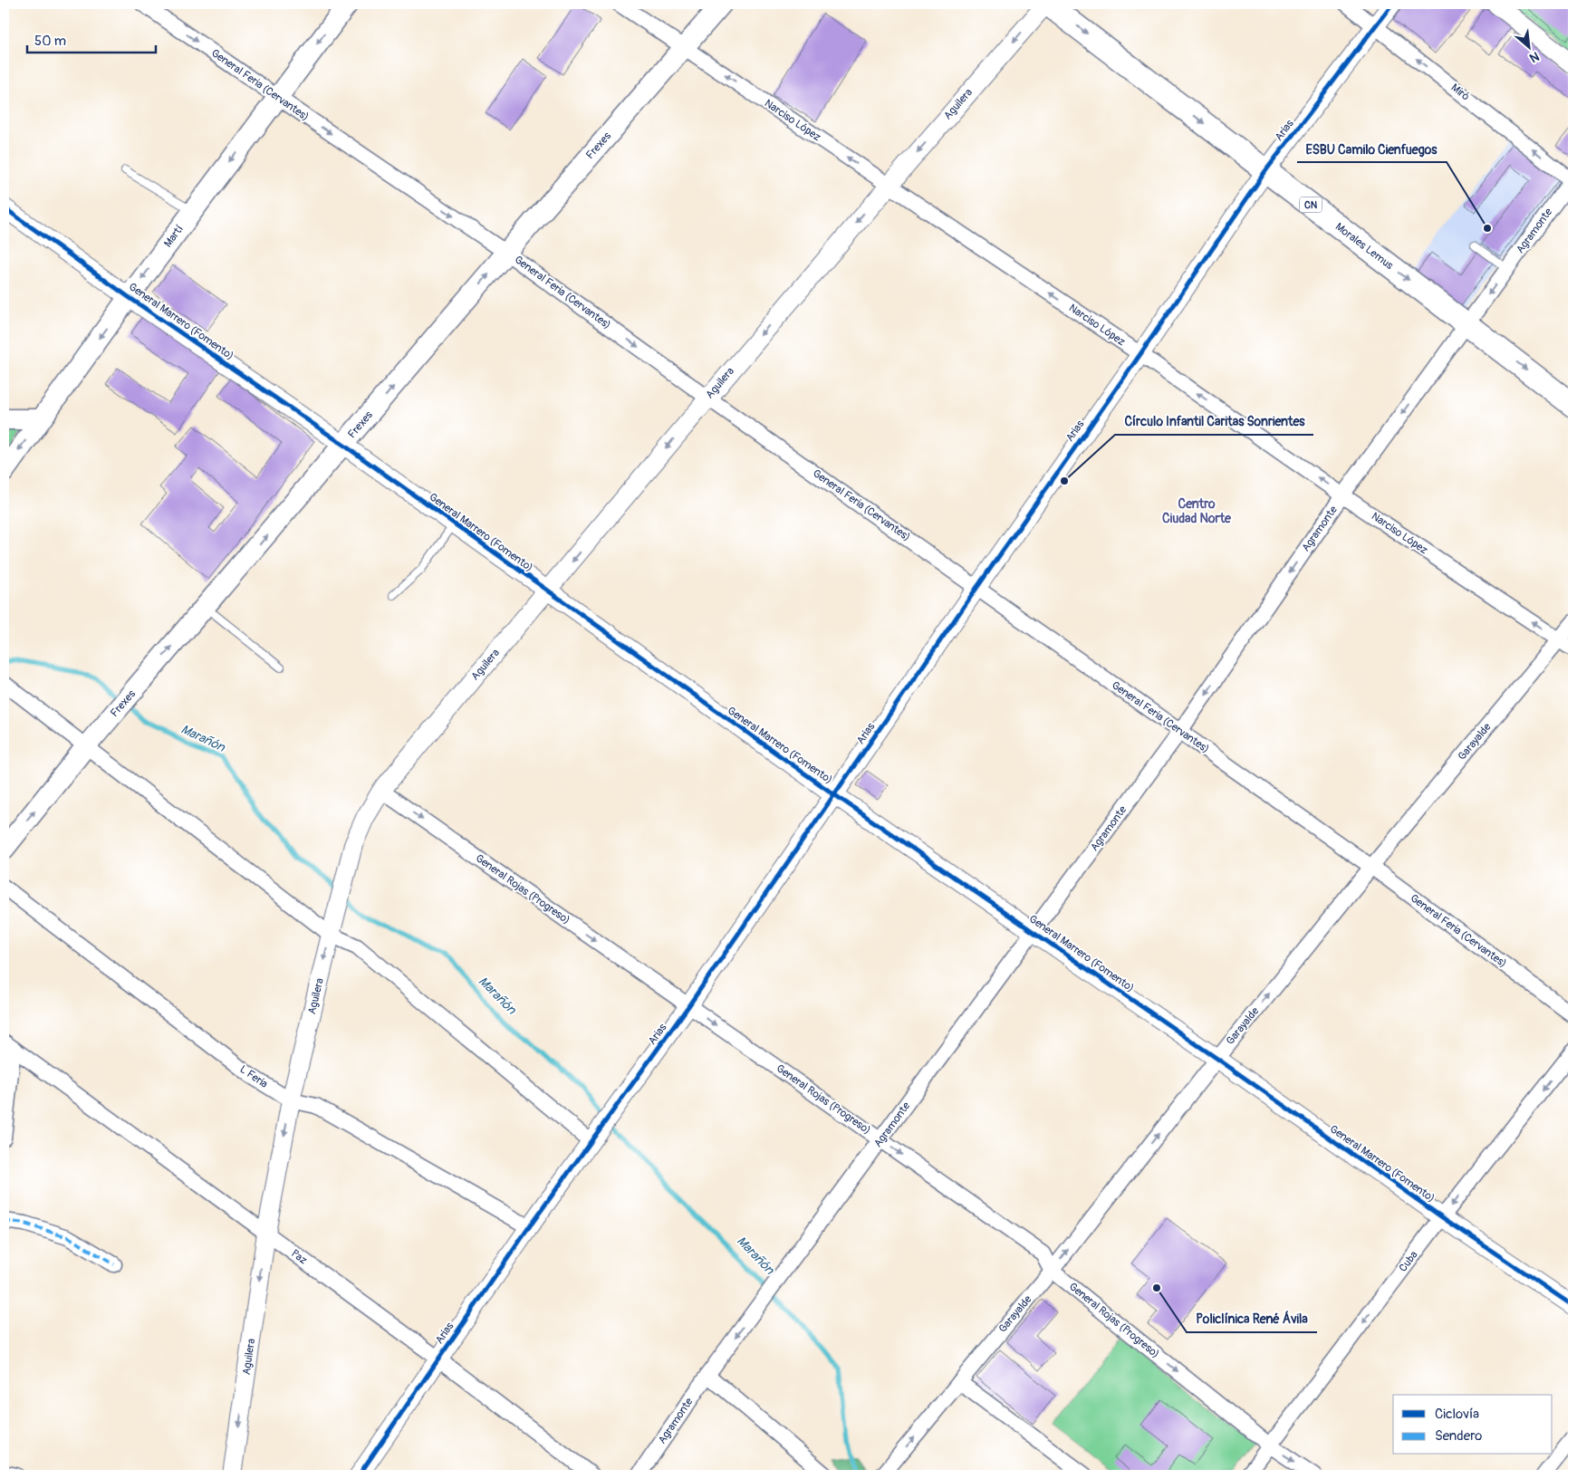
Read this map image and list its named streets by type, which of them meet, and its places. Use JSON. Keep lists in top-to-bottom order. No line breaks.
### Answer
{"streets":{"main road":["Frexes","CN","Martí","Morales Lemus"],"street":["General Feria (Cervantes)","Miró","Aguilera","Narciso López","Arias","Agramonte","General Marrero (Fomento)","Garayalde","General Rojas (Progreso)","L Feria","Paz","Cuba"]},"crossings":[["General Feria (Cervantes)","Aguilera"],["General Feria (Cervantes)","Arias"],["General Feria (Cervantes)","Frexes"],["General Feria (Cervantes)","Agramonte"],["General Feria (Cervantes)","Martí"],["General Feria (Cervantes)","Garayalde"],["Miró","Arias"],["Miró","Agramonte"],["Aguilera","Narciso López"],["Aguilera","Morales Lemus"],["Aguilera","General Marrero (Fomento)"],["Aguilera","General Rojas (Progreso)"],["Aguilera","L Feria"],["Aguilera","Paz"],["Narciso López","Arias"],["Narciso López","Frexes"],["Narciso López","Agramonte"],["Narciso López","Garayalde"],["Arias","Morales Lemus"],["Arias","General Marrero (Fomento)"],["Arias","General Rojas (Progreso)"],["Arias","L Feria"],["Arias","Paz"],["Frexes","General Marrero (Fomento)"],["Agramonte","Morales Lemus"],["Agramonte","General Marrero (Fomento)"],["Agramonte","General Rojas (Progreso)"],["Martí","General Marrero (Fomento)"],["General Marrero (Fomento)","Garayalde"],["General Marrero (Fomento)","Cuba"],["Garayalde","General Rojas (Progreso)"],["General Rojas (Progreso)","Cuba"]],"one_way":["General Feria (Cervantes)","Aguilera","Narciso López","Frexes","Agramonte","Martí","Morales Lemus","Garayalde","General Rojas (Progreso)","Cuba"],"districts":["Centro Ciudad Norte"],"water":["Marañón"],"places":["ESBU Camilo Cienfuegos","Círculo Infantil Caritas Sonrientes","Policlínica René Ávila"],"legend":["Ciclovía","Sendero"],"scale_bar":"50 m","north":"bottom right"}
